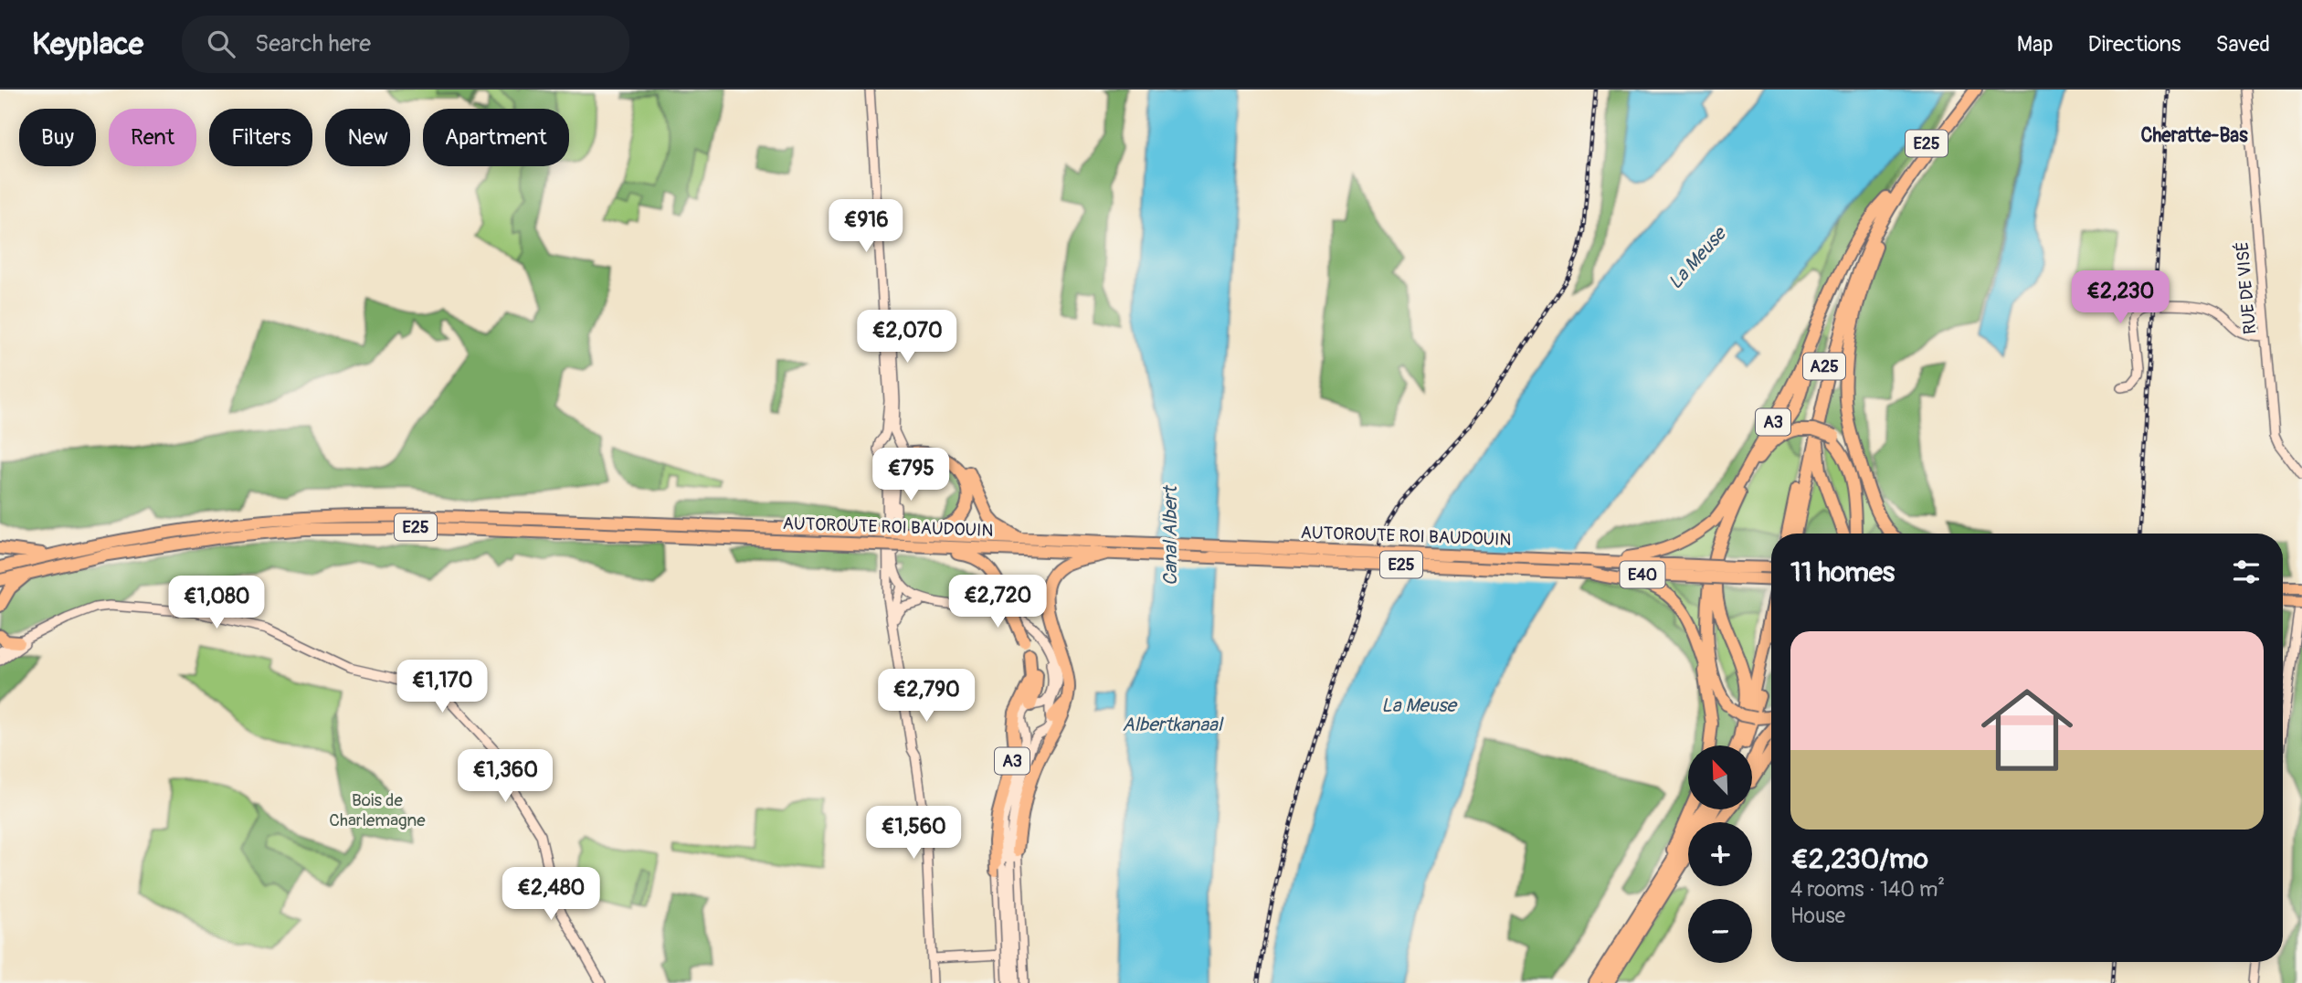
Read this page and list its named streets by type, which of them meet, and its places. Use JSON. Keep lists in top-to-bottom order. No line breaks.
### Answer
{"streets":{"highway":["E25","A25","A3","AUTOROUTE ROI BAUDOUIN","E40"],"street":["RUE DE VISÉ"]},"crossings":[["E25","A25"],["E25","A3"],["A25","A3"],["A3","AUTOROUTE ROI BAUDOUIN"]],"districts":["Cheratte-Bas"],"water":["La Meuse","Canal Albert","Albertkanaal"],"parks":["Bois de Charlemagne"],"north":"top left","page":{"header":"Keyplace","search":"Search here","nav":["Map","Directions","Saved"],"chip":["Buy","Rent","Filters","New","Apartment"],"price":["€916","€2,230","€2,070","€795","€2,720","€1,080","€1,170","€2,790","€1,360","€1,560","€2,480"],"heading":"11 homes","list":[{"name":"€2,230/mo","note":"4 rooms · 140 m² · House"}],"map_buttons":["+","−"]}}
